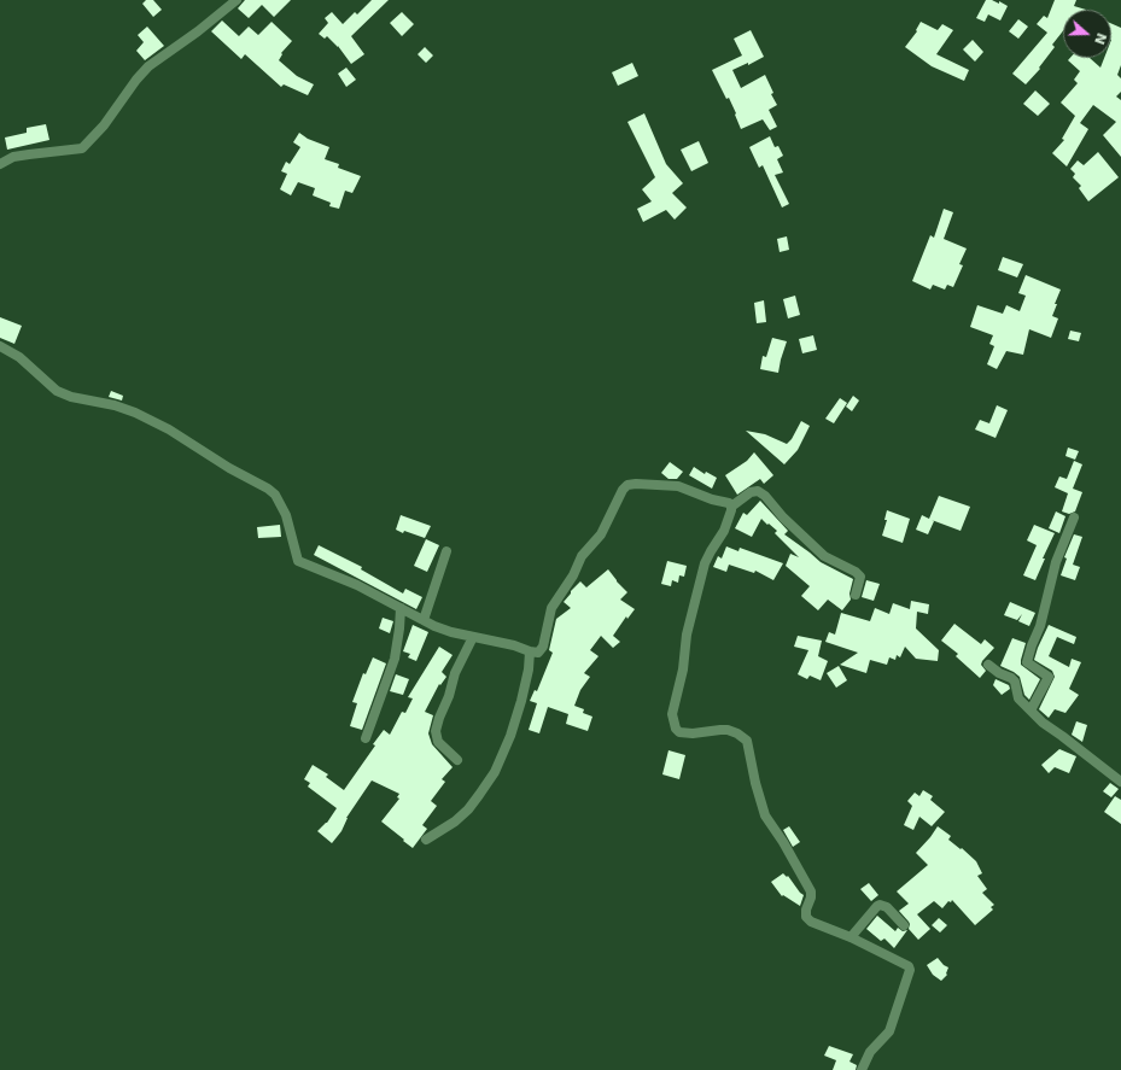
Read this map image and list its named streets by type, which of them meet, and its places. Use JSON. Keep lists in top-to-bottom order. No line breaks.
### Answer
{"north":"right"}
